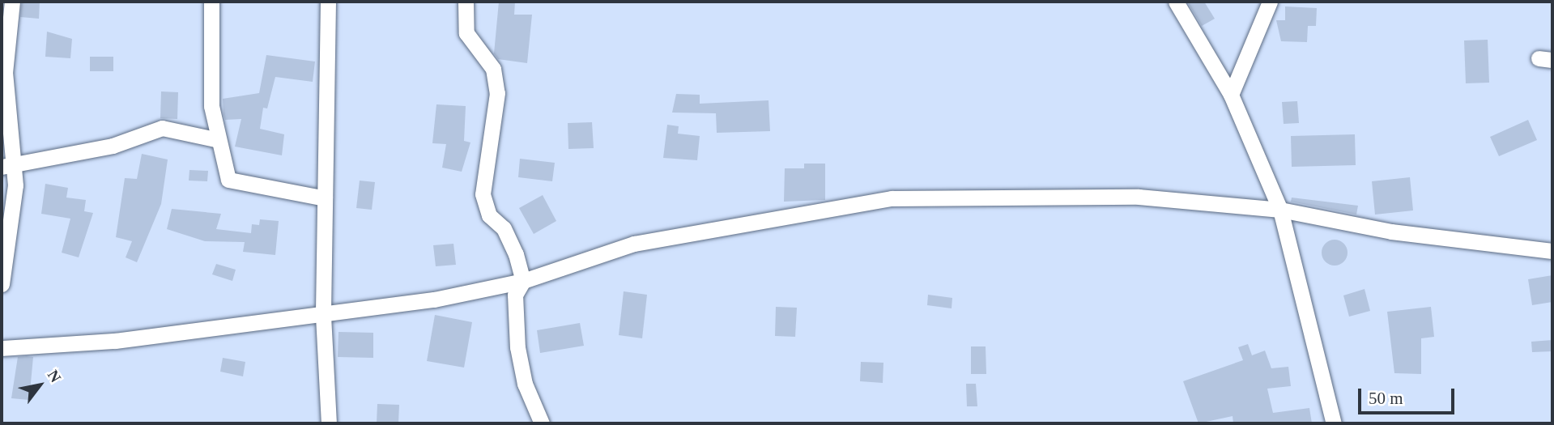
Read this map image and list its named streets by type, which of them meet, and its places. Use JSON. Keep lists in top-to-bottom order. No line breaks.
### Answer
{"scale_bar":"50 m","north":"top right"}
